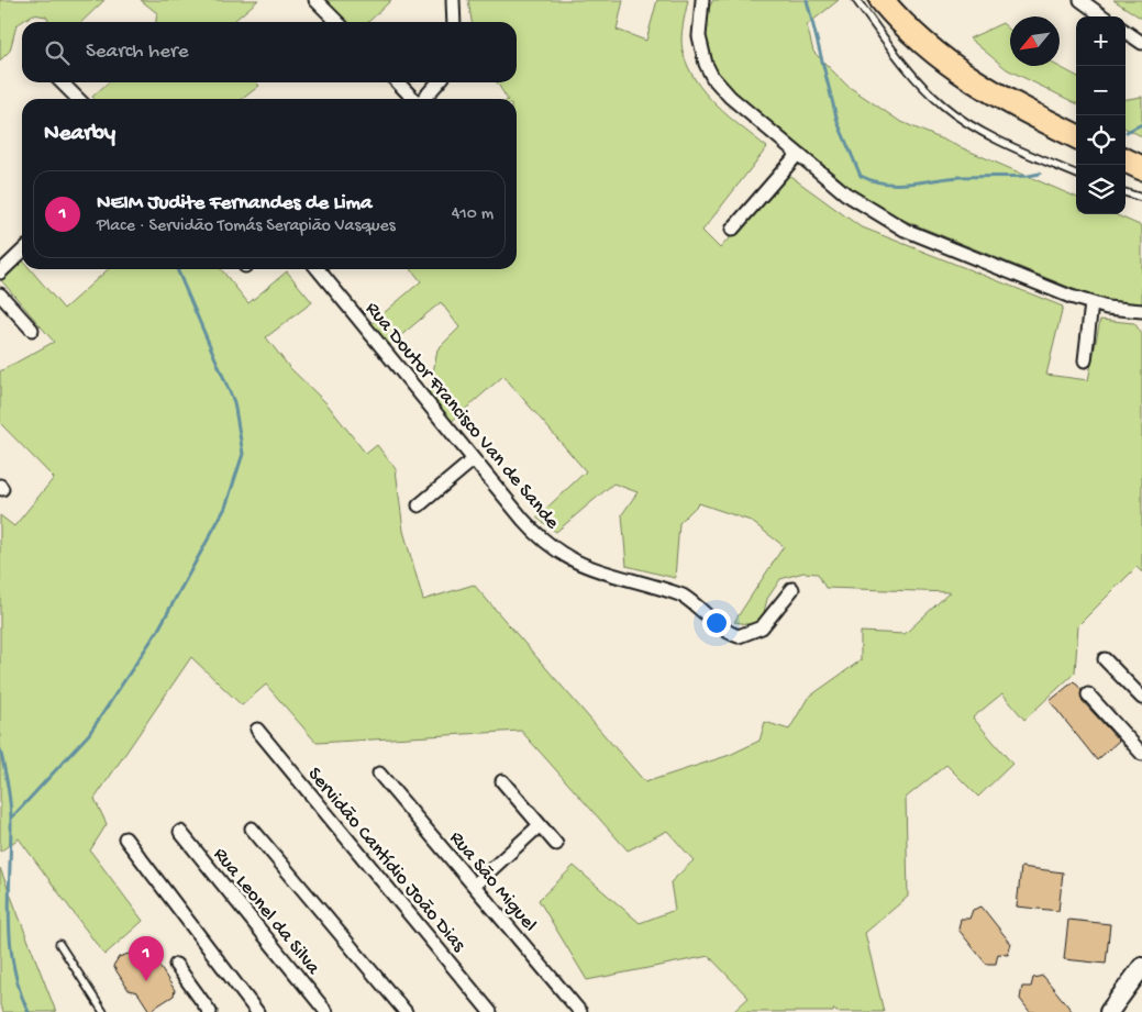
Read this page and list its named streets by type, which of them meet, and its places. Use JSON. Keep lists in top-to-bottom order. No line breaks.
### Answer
{"streets":{"street":["Rua Doutor Francisco Van de Sande","Servidão Cantídio João Dias","Rua São Miguel","Rua Leonel da Silva"]},"north":"bottom left","page":{"map_buttons":["+","−"],"search":"Search here","heading":"Nearby","list":[{"mark":"1","name":"NEIM Judite Fernandes de Lima","note":"Place · Servidão Tomás Serapião Vasques","value":"410 m"}],"pins":"1"}}
